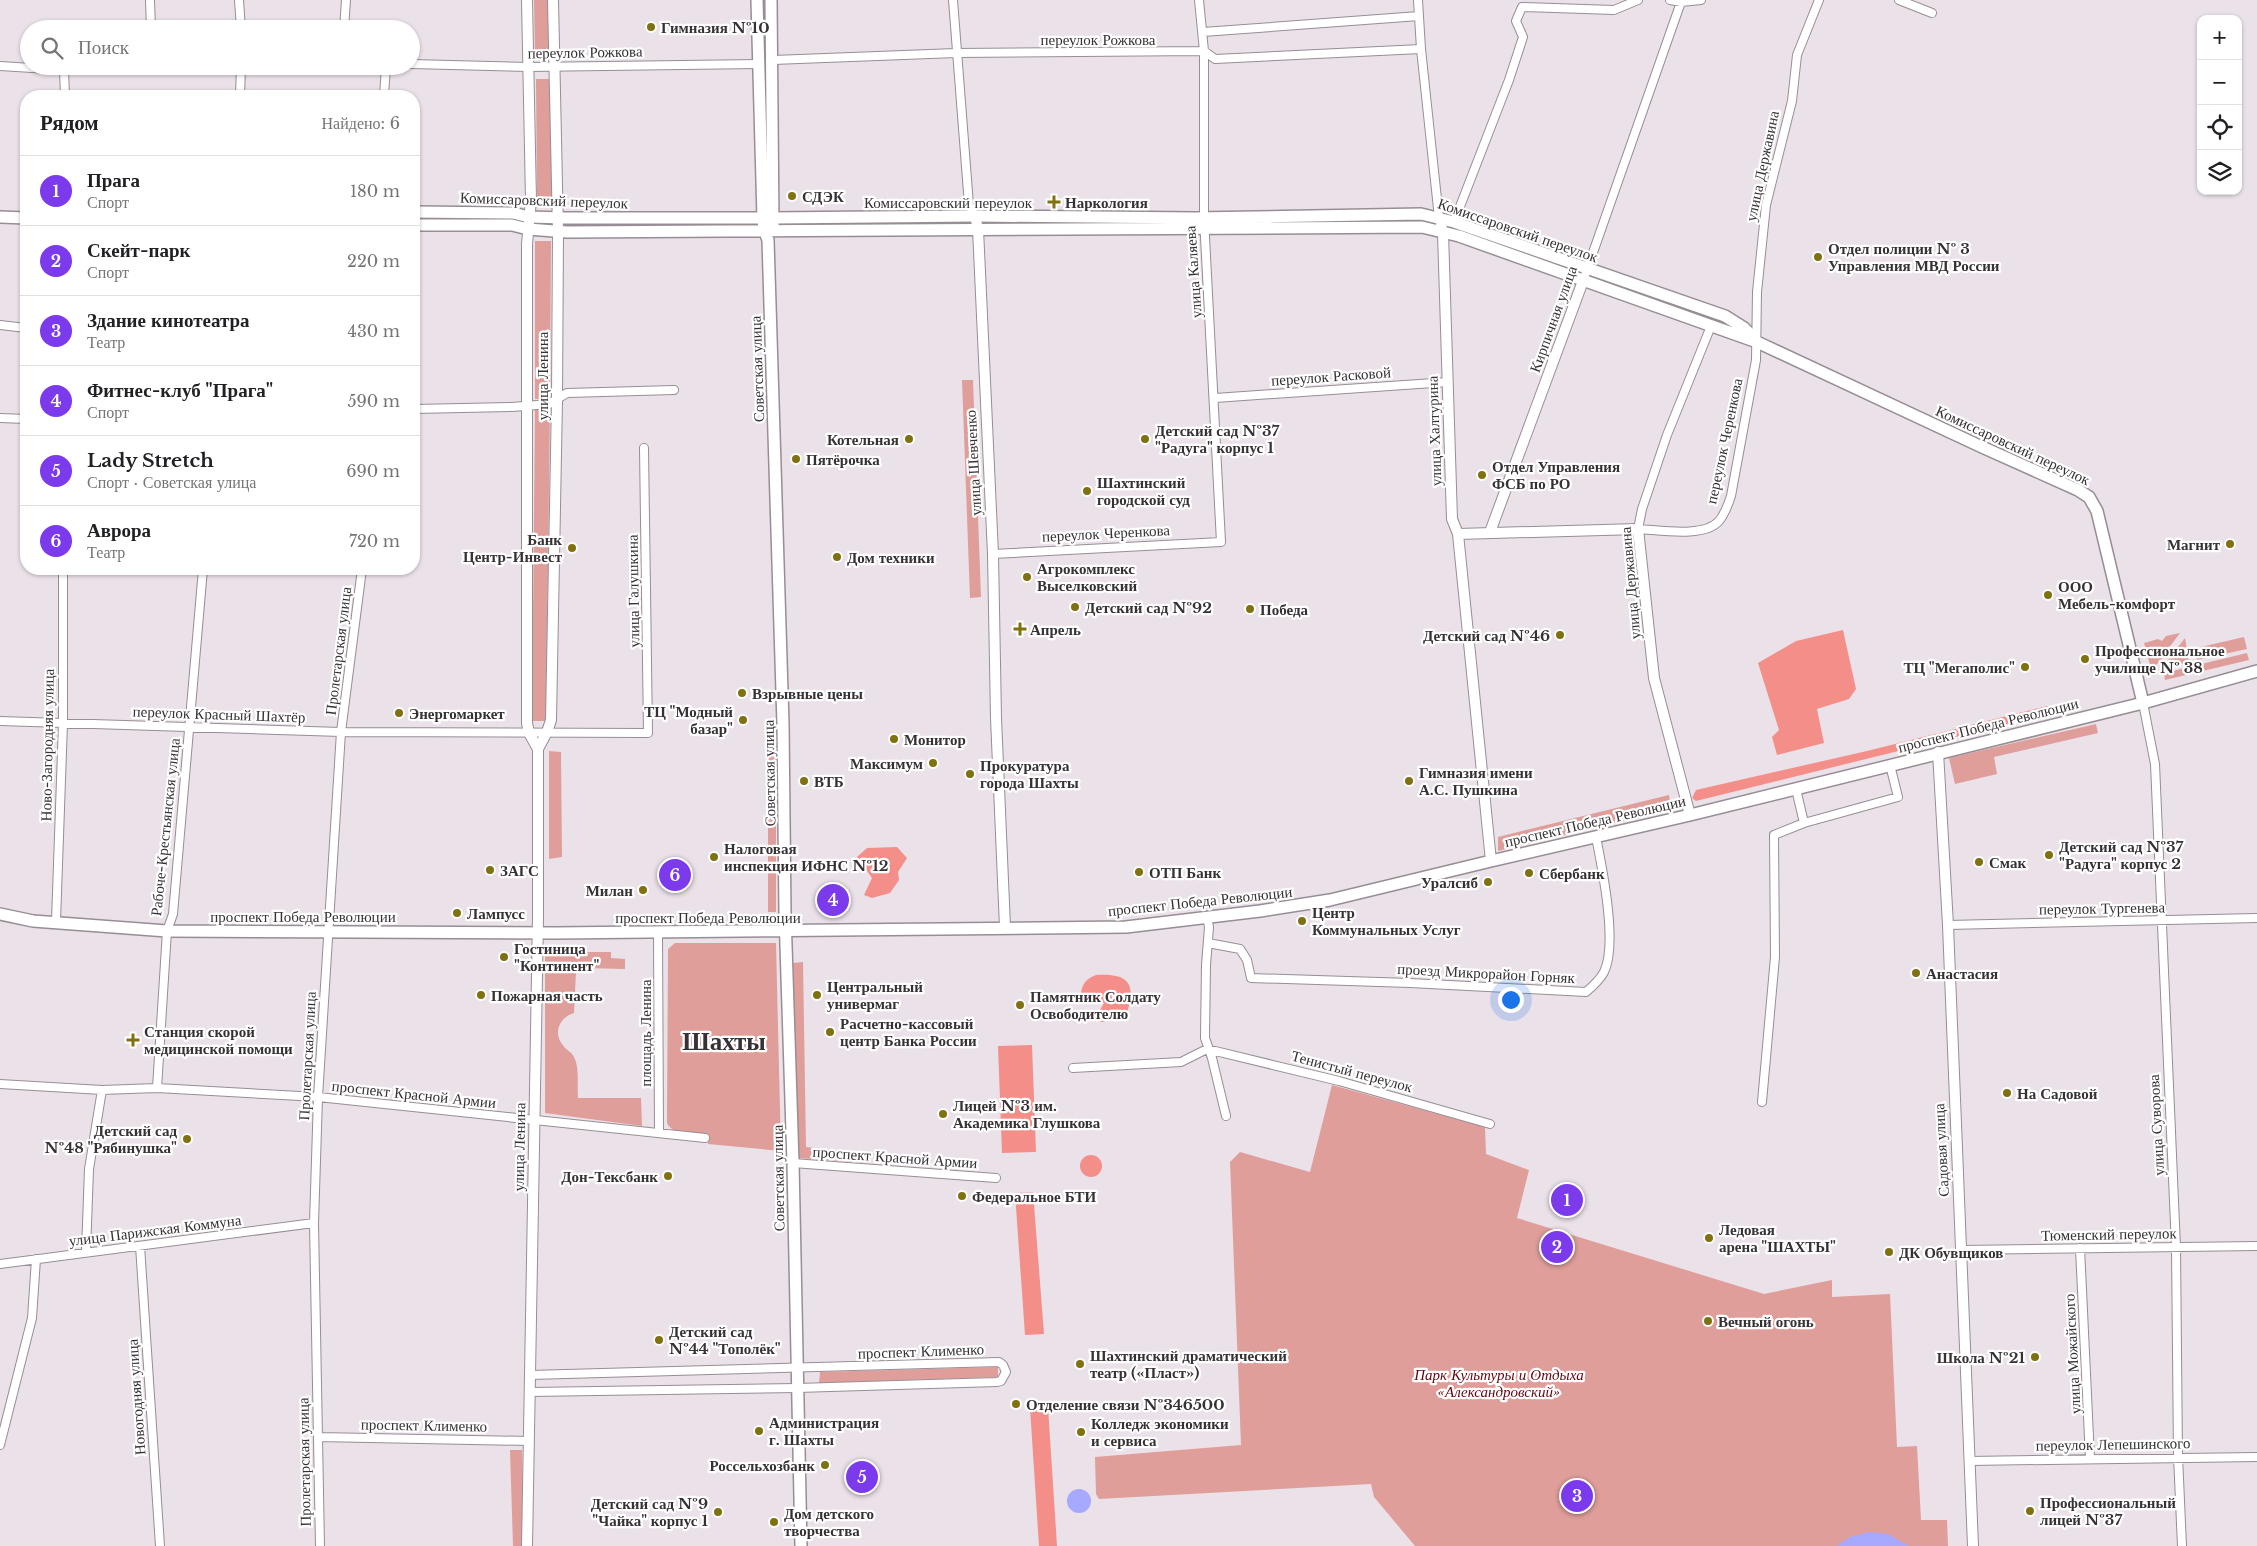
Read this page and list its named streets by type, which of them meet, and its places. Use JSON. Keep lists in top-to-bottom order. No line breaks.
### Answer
{"streets":{"main road":["улица Державина","Комиссаровский переулок","Кирпичная улица","Советская улица","улица Ленина","улица Халтурина","переулок Черенкова","улица Шевченко","проспект Победа Революции","Садовая улица"],"street":["переулок Рожкова","улица Каляева","переулок Расковой","улица Галушкина","Пролетарская улица","переулок Красный Шахтёр","Ново-Загородняя улица","Рабоче-Крестьянская улица","переулок Тургенева","проезд Микрорайон Горняк","площадь Ленина","Тенистый переулок","проспект Красной Армии","улица Суворова","улица Парижская Коммуна","Тюменский переулок","проспект Клименко","улица Можайского","Новогодняя улица","переулок Лепешинского"]},"crossings":[["переулок Рожкова","улица Каляева"],["переулок Рожкова","Советская улица"],["переулок Рожкова","улица Ленина"],["переулок Рожкова","улица Халтурина"],["переулок Рожкова","улица Шевченко"],["улица Державина","Комиссаровский переулок"],["улица Державина","переулок Черенкова"],["улица Державина","проспект Победа Революции"],["Комиссаровский переулок","улица Каляева"],["Комиссаровский переулок","Кирпичная улица"],["Комиссаровский переулок","Советская улица"],["Комиссаровский переулок","улица Ленина"],["Комиссаровский переулок","улица Халтурина"],["Комиссаровский переулок","переулок Черенкова"],["Комиссаровский переулок","улица Шевченко"],["Комиссаровский переулок","проспект Победа Революции"],["Комиссаровский переулок","улица Суворова"],["улица Каляева","переулок Расковой"],["улица Каляева","переулок Черенкова"],["Кирпичная улица","переулок Черенкова"],["Советская улица","проспект Победа Революции"],["Советская улица","проспект Красной Армии"],["Советская улица","проспект Клименко"],["улица Ленина","переулок Красный Шахтёр"],["улица Ленина","проспект Победа Революции"],["улица Ленина","проспект Красной Армии"],["улица Ленина","проспект Клименко"],["переулок Расковой","улица Халтурина"],["улица Халтурина","переулок Черенкова"],["улица Халтурина","проспект Победа Революции"],["переулок Черенкова","улица Шевченко"],["улица Шевченко","проспект Победа Революции"],["улица Галушкина","переулок Красный Шахтёр"],["Пролетарская улица","переулок Красный Шахтёр"],["Пролетарская улица","проспект Победа Революции"],["Пролетарская улица","проспект Красной Армии"],["Пролетарская улица","улица Парижская Коммуна"],["Пролетарская улица","проспект Клименко"],["переулок Красный Шахтёр","Ново-Загородняя улица"],["переулок Красный Шахтёр","Рабоче-Крестьянская улица"],["проспект Победа Революции","Ново-Загородняя улица"],["проспект Победа Революции","Рабоче-Крестьянская улица"],["проспект Победа Революции","проезд Микрорайон Горняк"],["проспект Победа Революции","площадь Ленина"],["проспект Победа Революции","улица Суворова"],["проспект Победа Революции","Садовая улица"],["Рабоче-Крестьянская улица","проспект Красной Армии"],["переулок Тургенева","улица Суворова"],["переулок Тургенева","Садовая улица"],["площадь Ленина","проспект Красной Армии"],["улица Суворова","Тюменский переулок"],["улица Суворова","переулок Лепешинского"],["Садовая улица","Тюменский переулок"],["Садовая улица","переулок Лепешинского"],["улица Парижская Коммуна","Новогодняя улица"],["Тюменский переулок","улица Можайского"],["улица Можайского","переулок Лепешинского"]],"districts":["Шахты"],"parks":["Парк Культуры и Отдыха «Александровский»"],"places":{"other":["Гимназия №10","СДЭК","Отдел полиции № 3 Управления МВД России","Котельная","Детский сад №37 \"Радуга\" корпус 1","Пятёрочка","Отдел Управления ФСБ по РО","Шахтинский городской суд","Магнит","Банк Центр-Инвест","Дом техники","Агрокомплекс Выселковский","ООО Мебель-комфорт","Детский сад №92","Победа","Детский сад №46","Профессиональное училище № 38","ТЦ \"Мегаполис\"","Взрывные цены","Энергомаркет","ТЦ \"Модный базар\"","Монитор","Максимум","Прокуратура города Шахты","ВТБ","Гимназия имени А.С. Пушкина","Детский сад №37 \"Радуга\" корпус 2","Налоговая инспекция ИФНС №12","Смак","ЗАГС","ОТП Банк","Сбербанк","Уралсиб","Милан","Лампусс","Центр Коммунальных Услуг","Гостиница \"Континент\"","Анастасия","Пожарная часть","Центральный универмаг","Памятник Солдату Освободителю","Расчетно-кассовый центр Банка России","На Садовой","Лицей №3 им. Академика Глушкова","Детский сад №48 \"Рябинушка\"","Дон-Тексбанк","Федеральное БТИ","Ледовая арена \"ШАХТЫ\"","ДК Обувщиков","Вечный огонь","Детский сад №44 \"Тополёк\"","Школа №21","Шахтинский драматический театр («Пласт»)","Отделение связи №346500","Администрация г. Шахты","Колледж экономики и сервиса","Россельхозбанк","Профессиональный лицей №37","Детский сад №9 \"Чайка\" корпус 1","Дом детского творчества"],"health":["Наркология","Апрель","Станция скорой медицинской помощи"]},"page":{"map_buttons":["+","−"],"search":"Поиск","heading":["Рядом","Найдено: 6"],"list":[{"mark":"1","name":"Прага","note":"Спорт","value":"180 m"},{"mark":"2","name":"Скейт-парк","note":"Спорт","value":"220 m"},{"mark":"3","name":"Здание кинотеатра","note":"Театр","value":"430 m"},{"mark":"4","name":"Фитнес-клуб \"Прага\"","note":"Спорт","value":"590 m"},{"mark":"5","name":"Lady Stretch","note":"Спорт · Советская улица","value":"690 m"},{"mark":"6","name":"Аврора","note":"Театр","value":"720 m"}],"pins":["6","4","1","2","5","3"]}}
